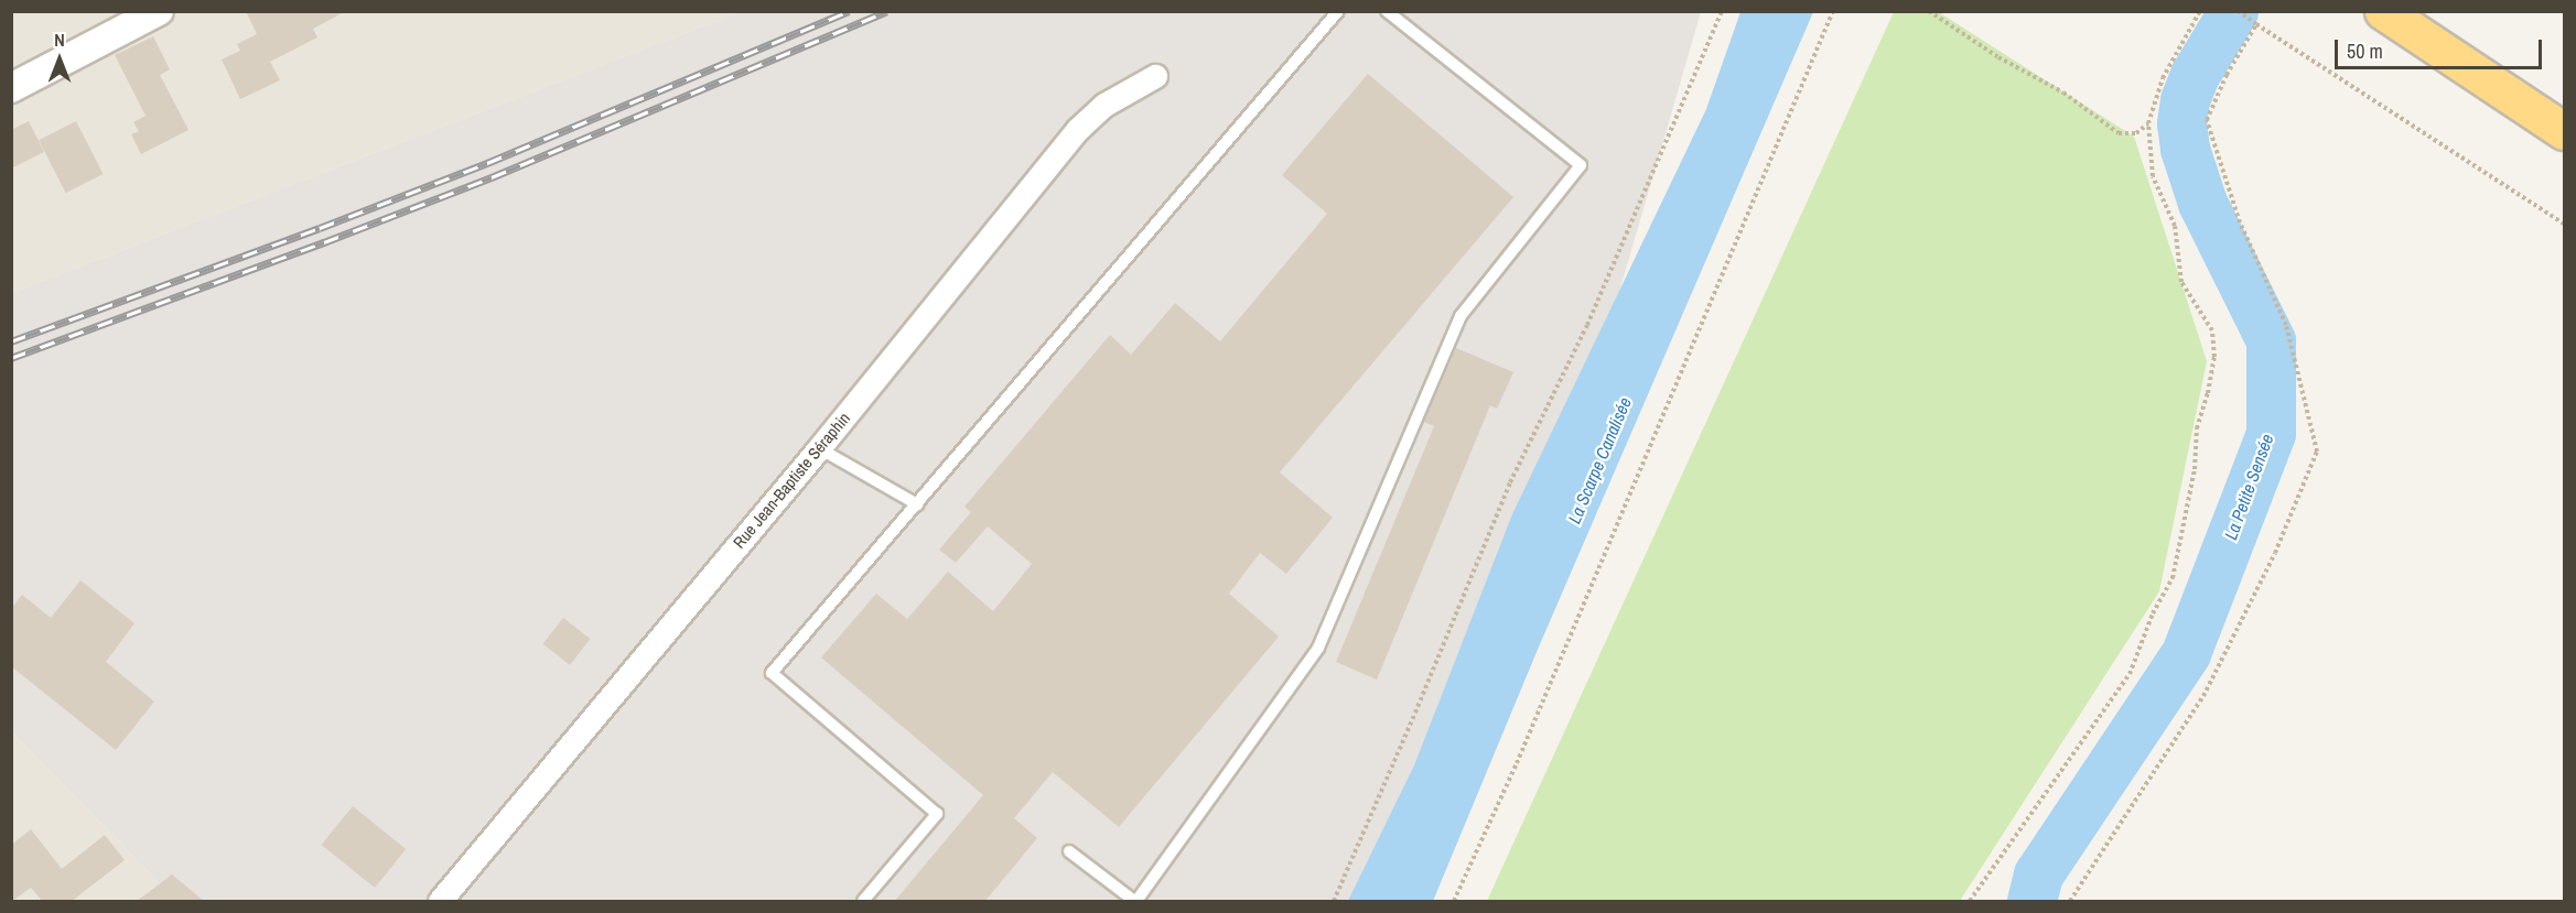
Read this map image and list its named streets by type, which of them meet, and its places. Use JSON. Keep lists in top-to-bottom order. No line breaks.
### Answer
{"streets":{"street":["Rue Jean-Baptiste Séraphin"]},"water":["La Scarpe Canalisée","La Petite Sensée"],"scale_bar":"50 m","north":"top"}
